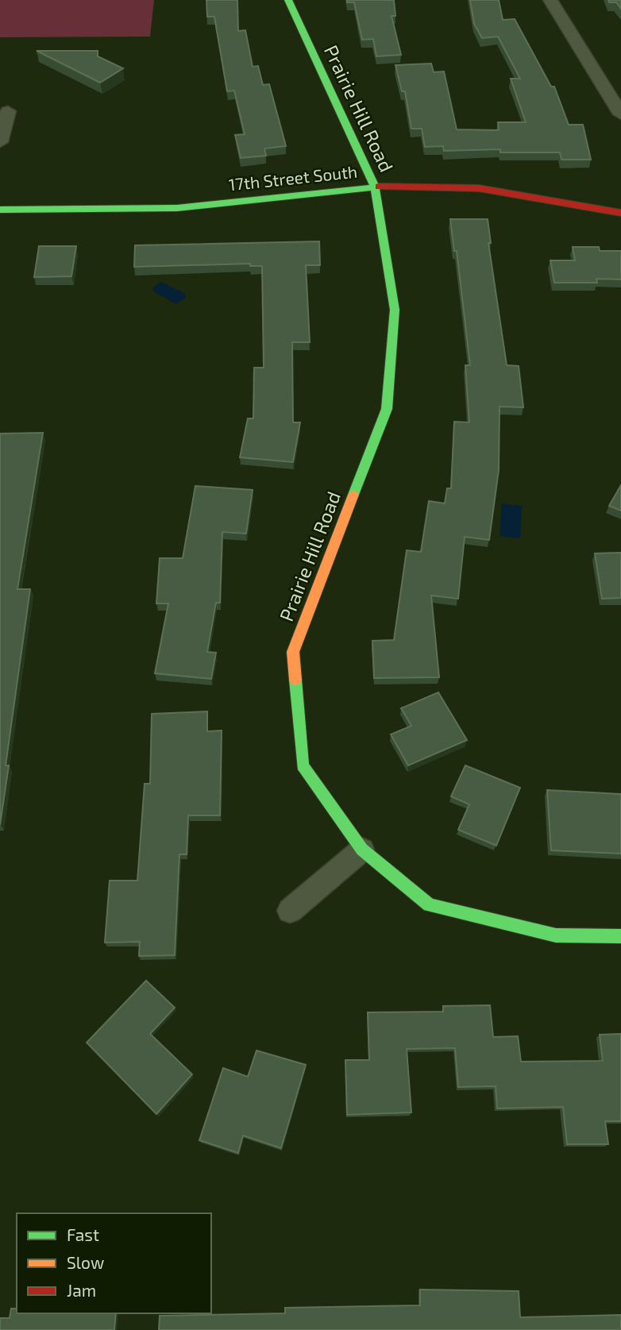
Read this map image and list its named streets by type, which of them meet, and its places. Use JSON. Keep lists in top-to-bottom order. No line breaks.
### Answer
{"streets":{"street":["Prairie Hill Road","17th Street South"]},"crossings":[["Prairie Hill Road","17th Street South"]],"legend":["Fast","Slow","Jam"]}
